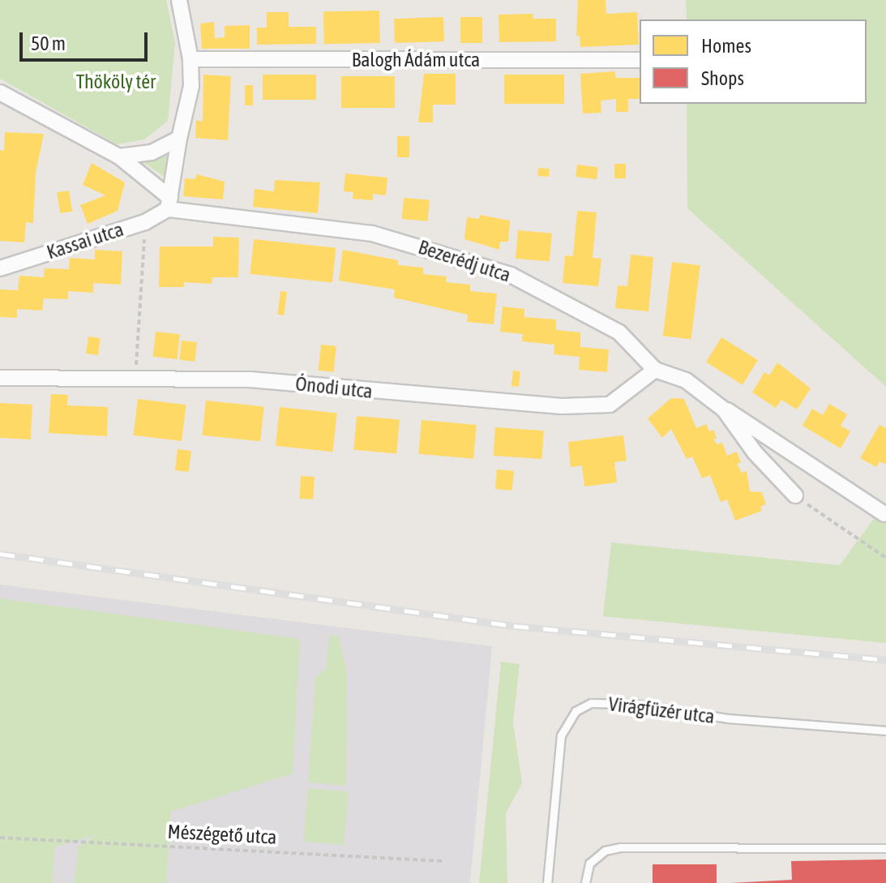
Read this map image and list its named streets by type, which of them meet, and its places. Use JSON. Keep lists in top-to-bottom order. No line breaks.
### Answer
{"streets":{"street":["Balogh Ádám utca","Kassai utca","Bezerédj utca","Ónodi utca"],"lane":["Virágfüzér utca"],"path":["Mészégető utca"]},"crossings":[["Kassai utca","Bezerédj utca"],["Bezerédj utca","Ónodi utca"]],"parks":["Thököly tér"],"legend":["Homes","Shops"],"scale_bar":"50 m"}
